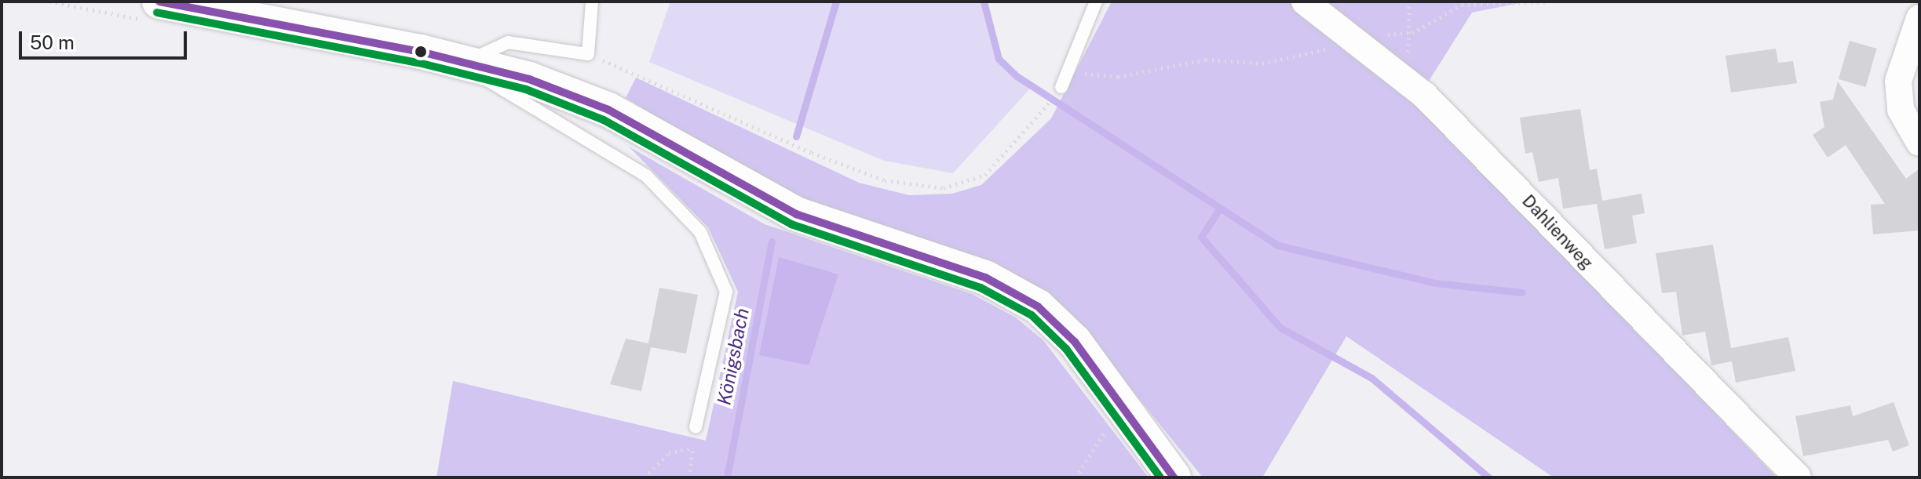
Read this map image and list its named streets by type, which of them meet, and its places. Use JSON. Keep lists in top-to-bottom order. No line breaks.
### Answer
{"streets":{"street":["Dahlienweg"]},"water":["Königsbach"],"scale_bar":"50 m"}
